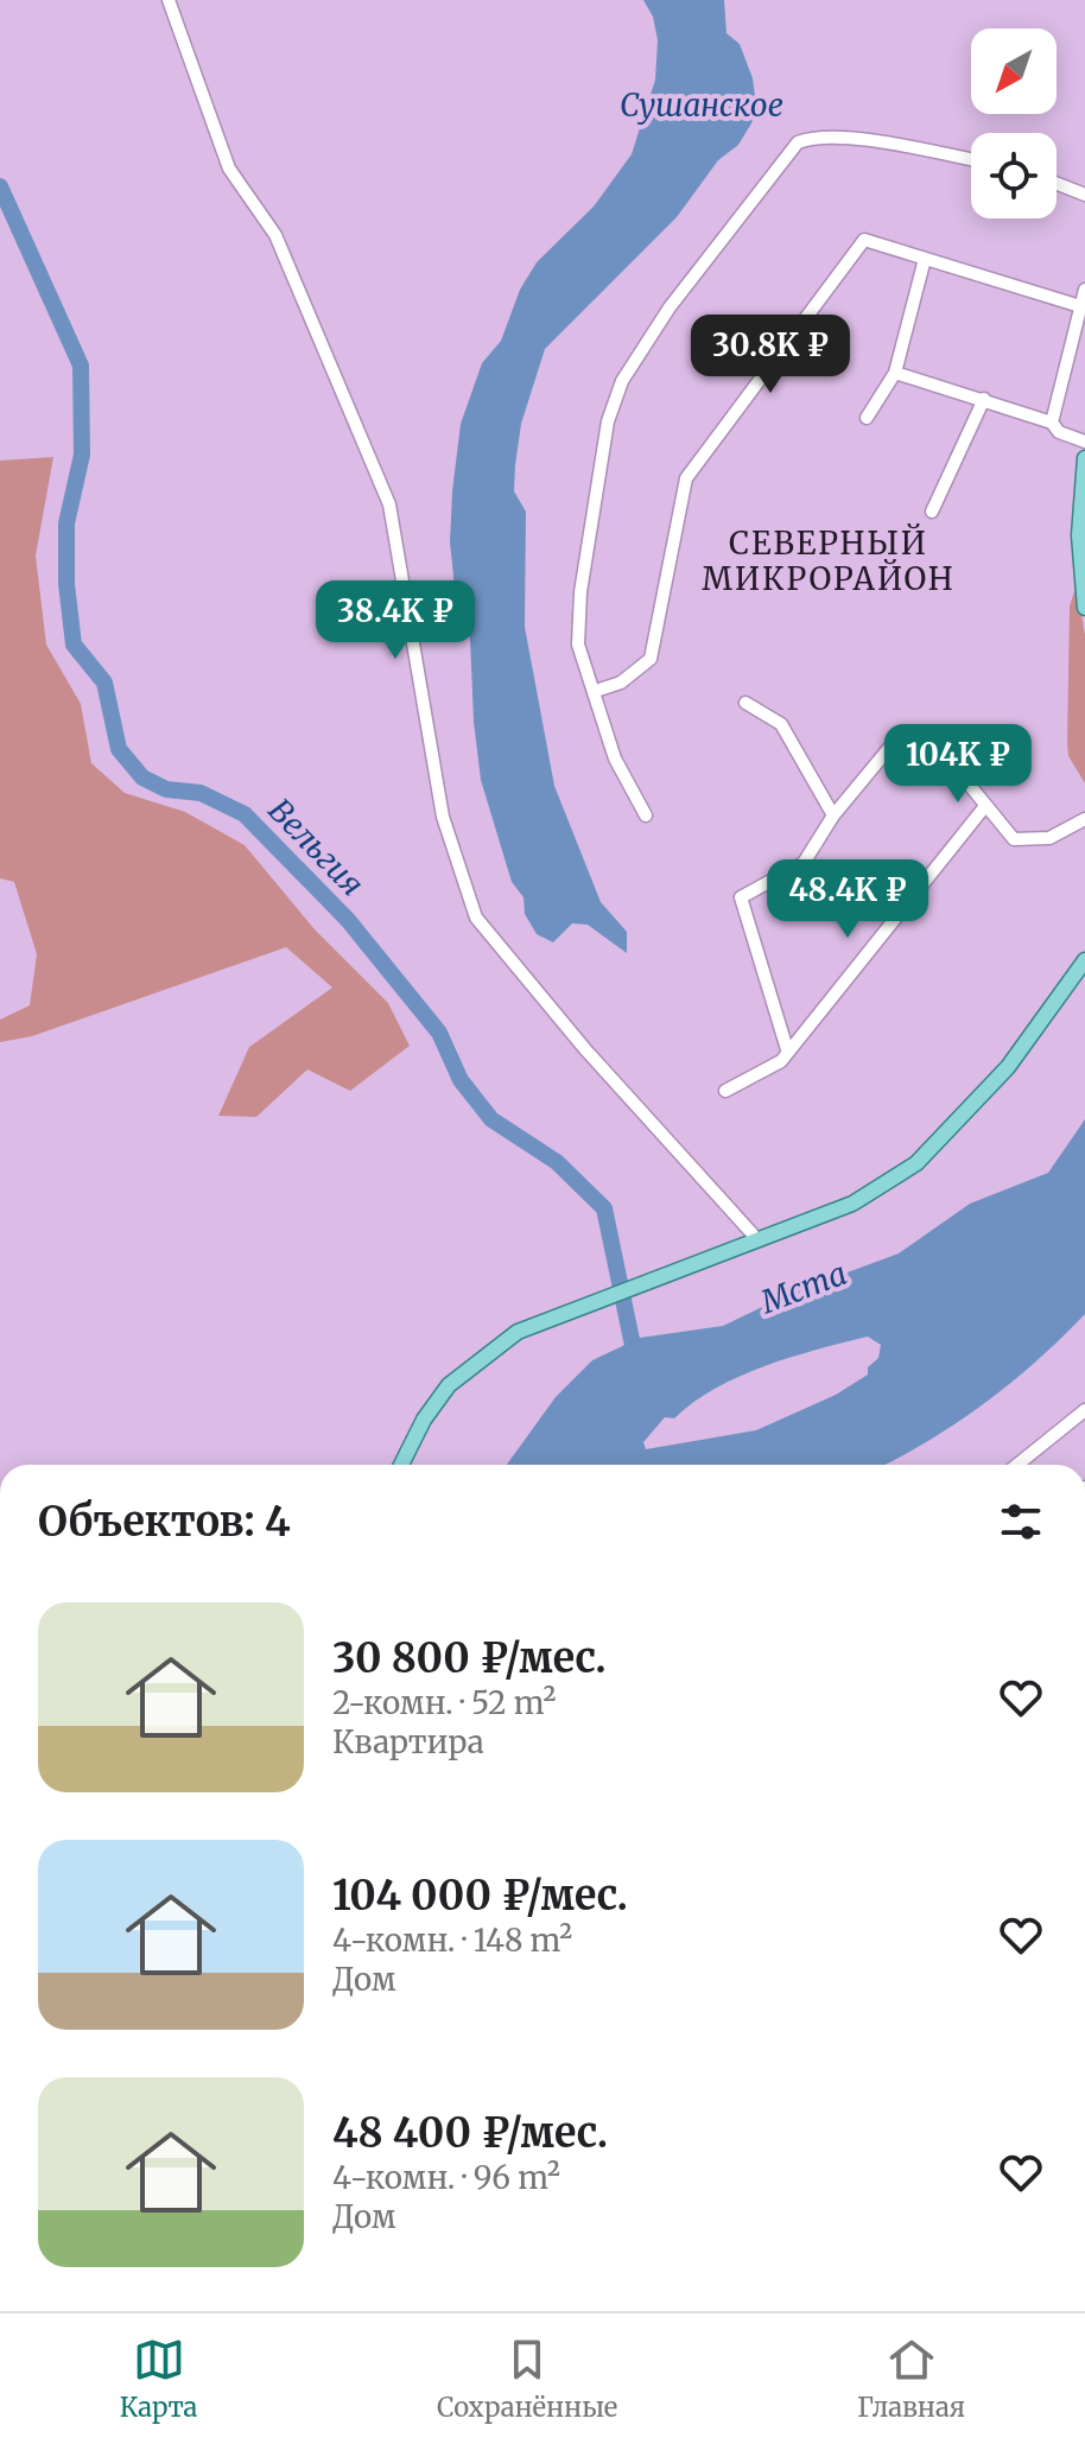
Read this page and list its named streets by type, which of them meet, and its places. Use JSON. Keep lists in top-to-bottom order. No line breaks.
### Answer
{"districts":["СЕВЕРНЫЙ МИКРОРАЙОН"],"water":["Сушанское","Вельгия","Мста"],"north":"bottom left","page":{"price":["30.8K ₽","38.4K ₽","104K ₽","48.4K ₽"],"heading":"Объектов: 4","list":[{"name":"30 800 ₽/мес.","note":"2-комн. · 52 m² · Квартира"},{"name":"104 000 ₽/мес.","note":"4-комн. · 148 m² · Дом"},{"name":"48 400 ₽/мес.","note":"4-комн. · 96 m² · Дом"}],"tabs":["Карта","Сохранённые","Главная"]}}
